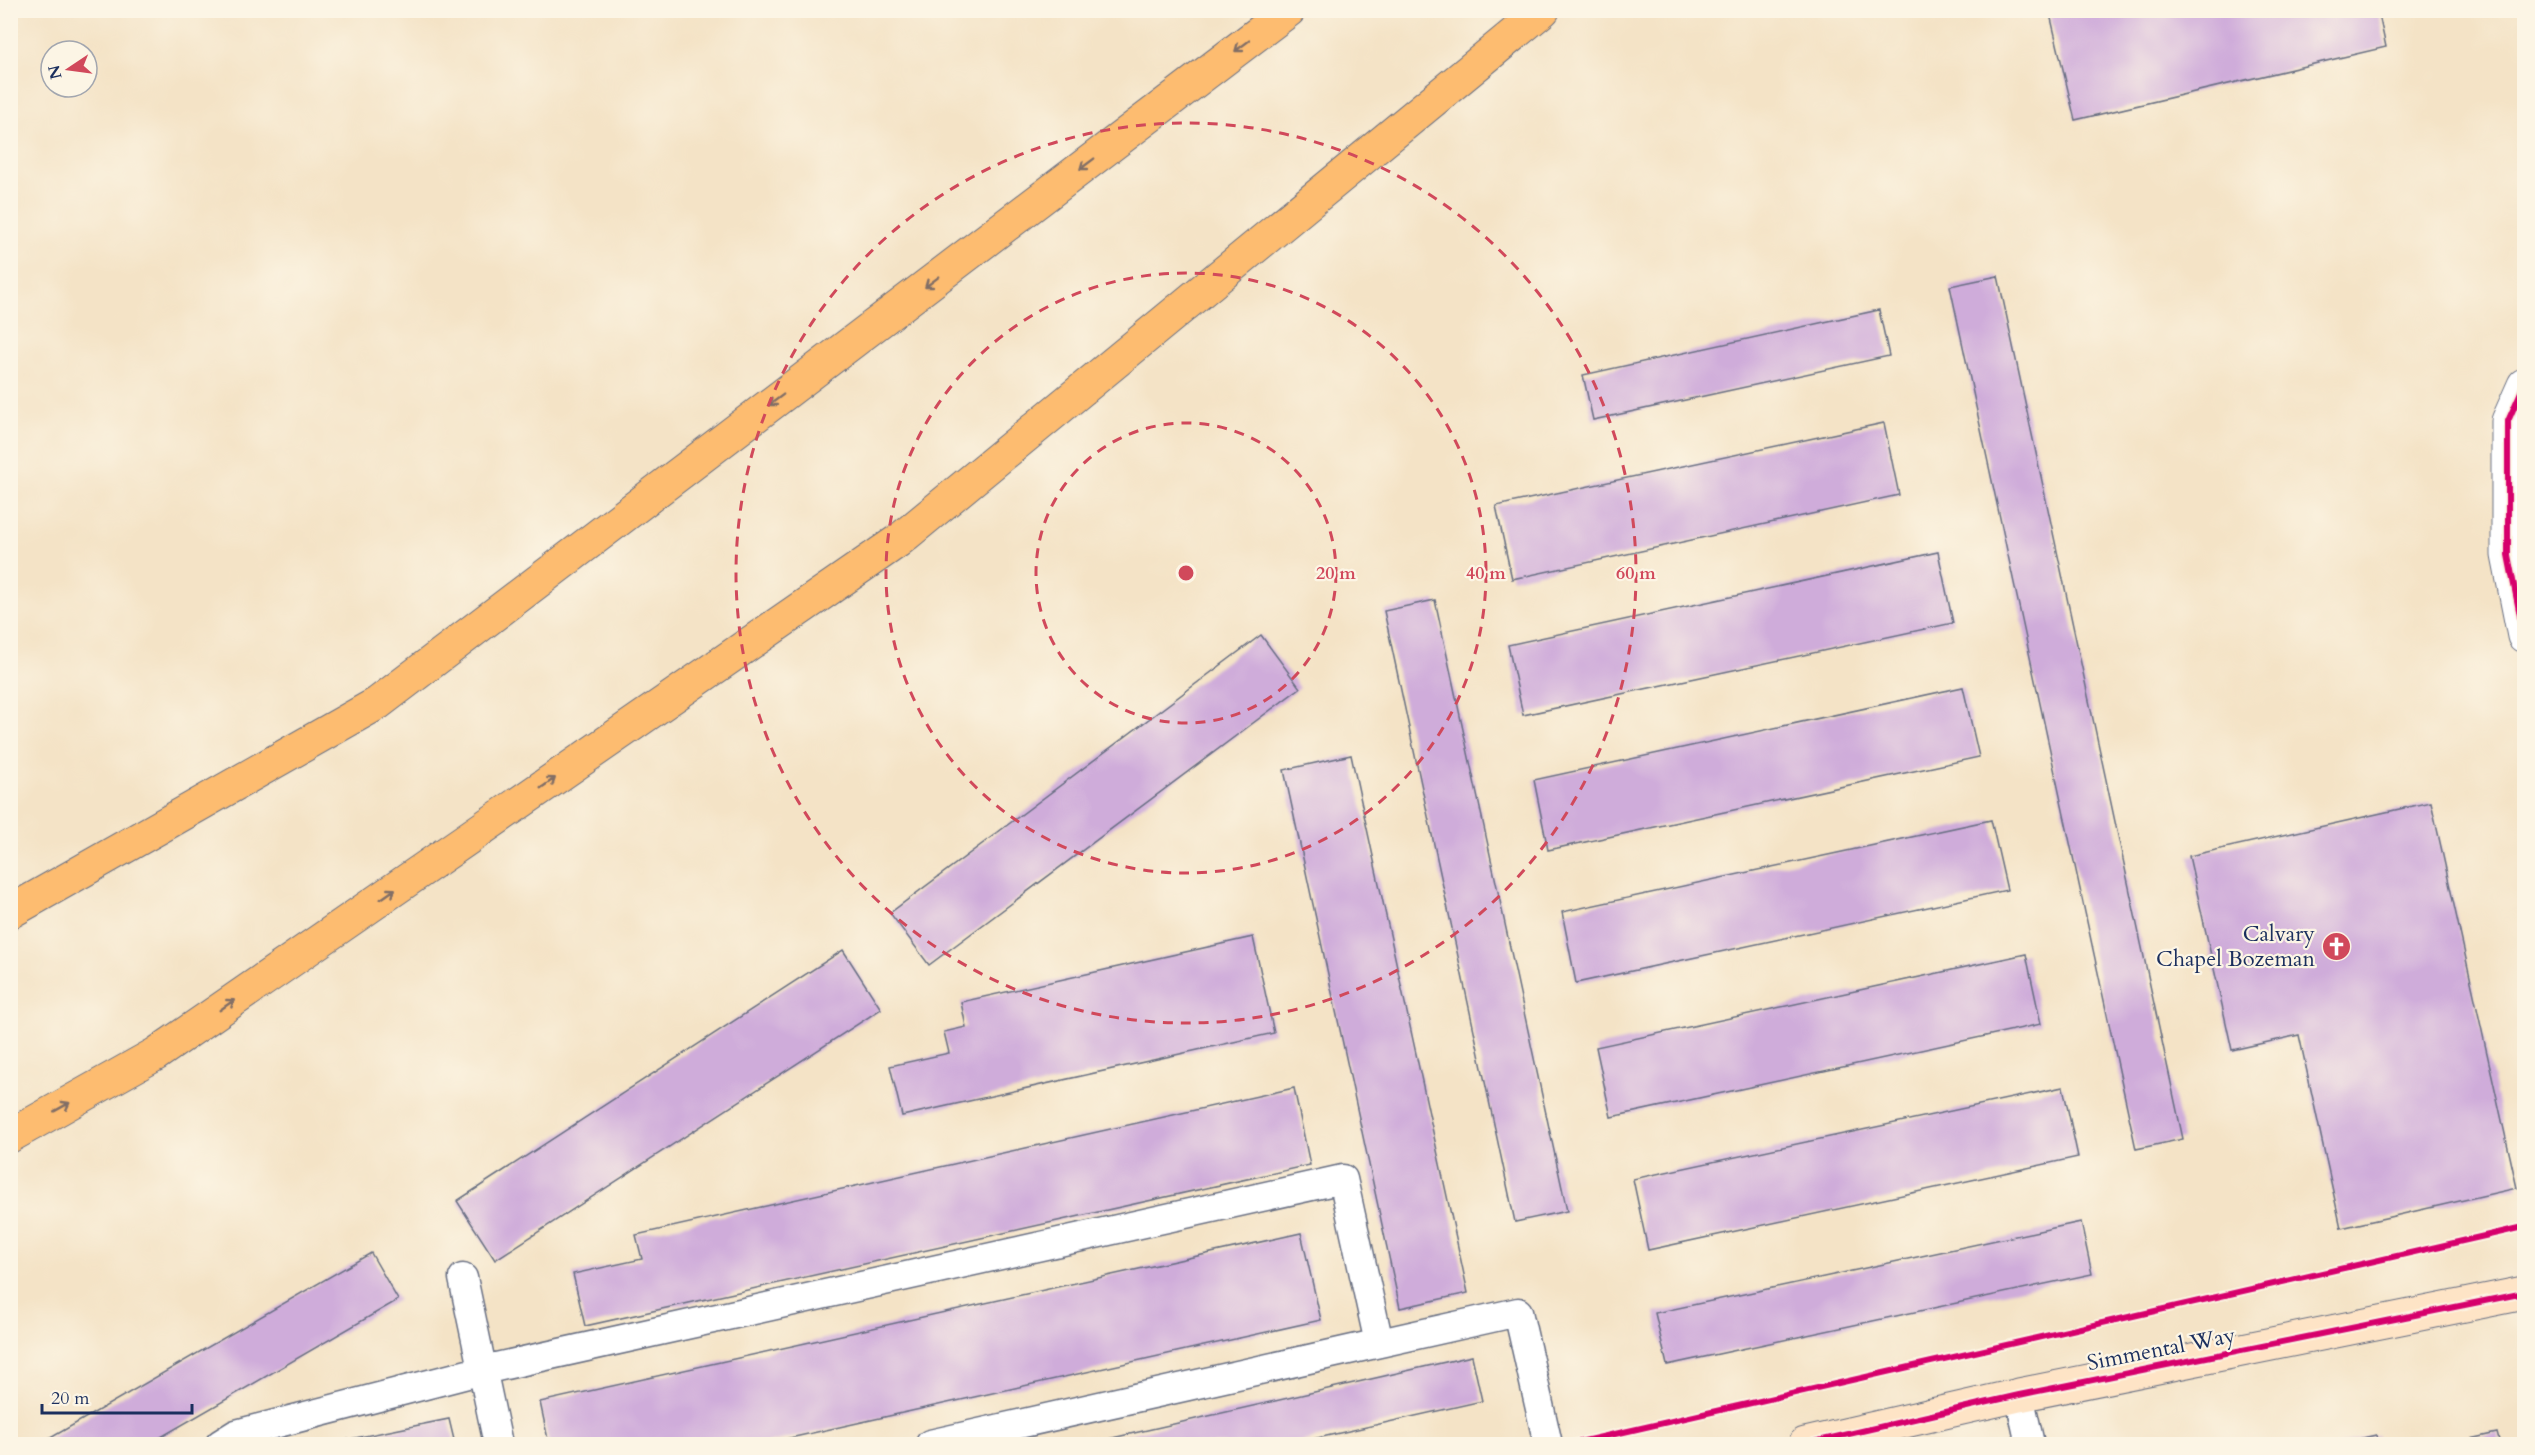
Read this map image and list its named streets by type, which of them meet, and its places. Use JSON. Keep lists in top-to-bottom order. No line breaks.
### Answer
{"streets":{"street":["Simmental Way"]},"places":{"church":["Calvary Chapel Bozeman"]},"scale_bar":"20 m","north":"left","rings":["20 m","40 m","60 m"]}
